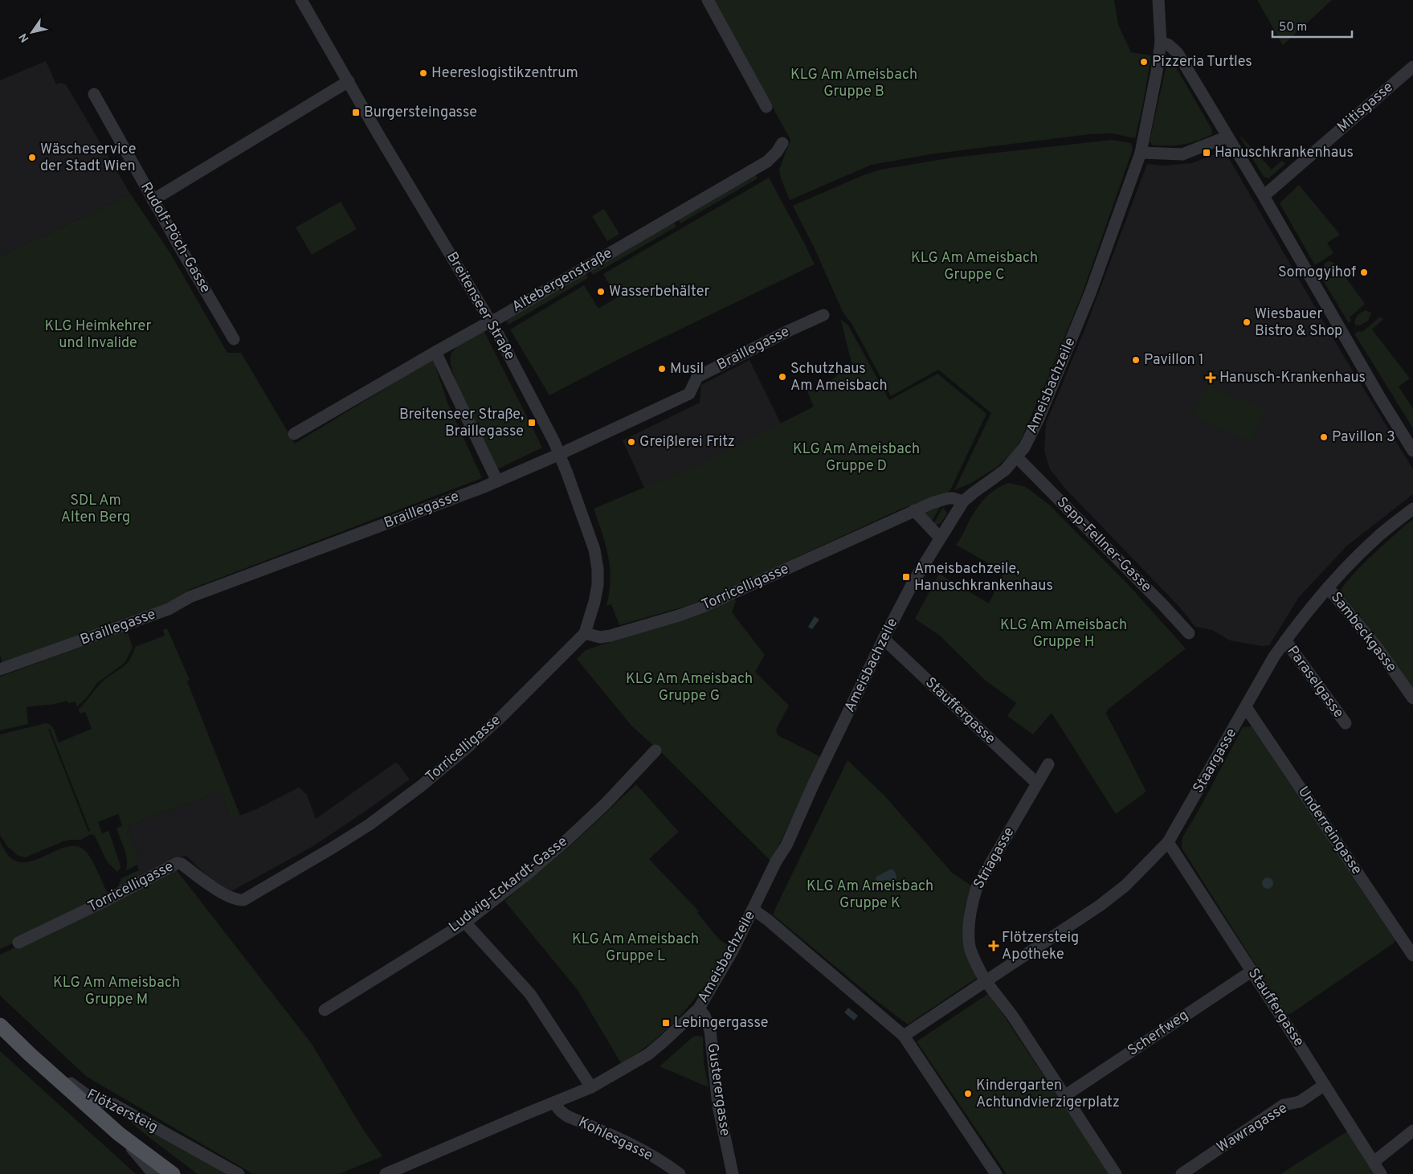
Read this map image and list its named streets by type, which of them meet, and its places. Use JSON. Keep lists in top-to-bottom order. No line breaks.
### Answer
{"streets":{"main road":["Flötzersteig"],"street":["Mitisgasse","Rudolf-Pöch-Gasse","Altebergenstraße","Breitenseer Straße","Braillegasse","Ameisbachzeile","Sepp-Fellner-Gasse","Torricelligasse","Sambeckgasse","Paraselgasse","Stauffergasse","Staargasse","Underreingasse","Striagasse","Ludwig-Eckardt-Gasse","Scherfweg","Gusterergasse","Wawragasse","Kohlesgasse"]},"crossings":[["Altebergenstraße","Breitenseer Straße"],["Breitenseer Straße","Braillegasse"],["Breitenseer Straße","Torricelligasse"],["Ameisbachzeile","Sepp-Fellner-Gasse"],["Ameisbachzeile","Torricelligasse"],["Ameisbachzeile","Stauffergasse"],["Ameisbachzeile","Gusterergasse"],["Ameisbachzeile","Kohlesgasse"],["Sambeckgasse","Staargasse"],["Paraselgasse","Staargasse"],["Stauffergasse","Staargasse"],["Stauffergasse","Striagasse"],["Stauffergasse","Scherfweg"],["Stauffergasse","Wawragasse"],["Staargasse","Underreingasse"],["Staargasse","Striagasse"],["Striagasse","Scherfweg"]],"parks":["KLG Am Ameisbach Gruppe B","KLG Am Ameisbach Gruppe C","KLG Heimkehrer und Invalide","KLG Am Ameisbach Gruppe D","SDL Am Alten Berg","KLG Am Ameisbach Gruppe H","KLG Am Ameisbach Gruppe G","KLG Am Ameisbach Gruppe K","KLG Am Ameisbach Gruppe L","KLG Am Ameisbach Gruppe M"],"places":{"other":["Pizzeria Turtles","Heereslogistikzentrum","Wäscheservice der Stadt Wien","Somogyihof","Wasserbehälter","Wiesbauer Bistro & Shop","Pavillon 1","Musil","Schutzhaus Am Ameisbach","Pavillon 3","Greißlerei Fritz","Kindergarten Achtundvierzigerplatz"],"transit":["Burgersteingasse","Hanuschkrankenhaus","Breitenseer Straße, Braillegasse","Ameisbachzeile, Hanuschkrankenhaus","Lebingergasse"],"health":["Hanusch-Krankenhaus","Flötzersteig Apotheke"]},"scale_bar":"50 m","north":"bottom left"}
